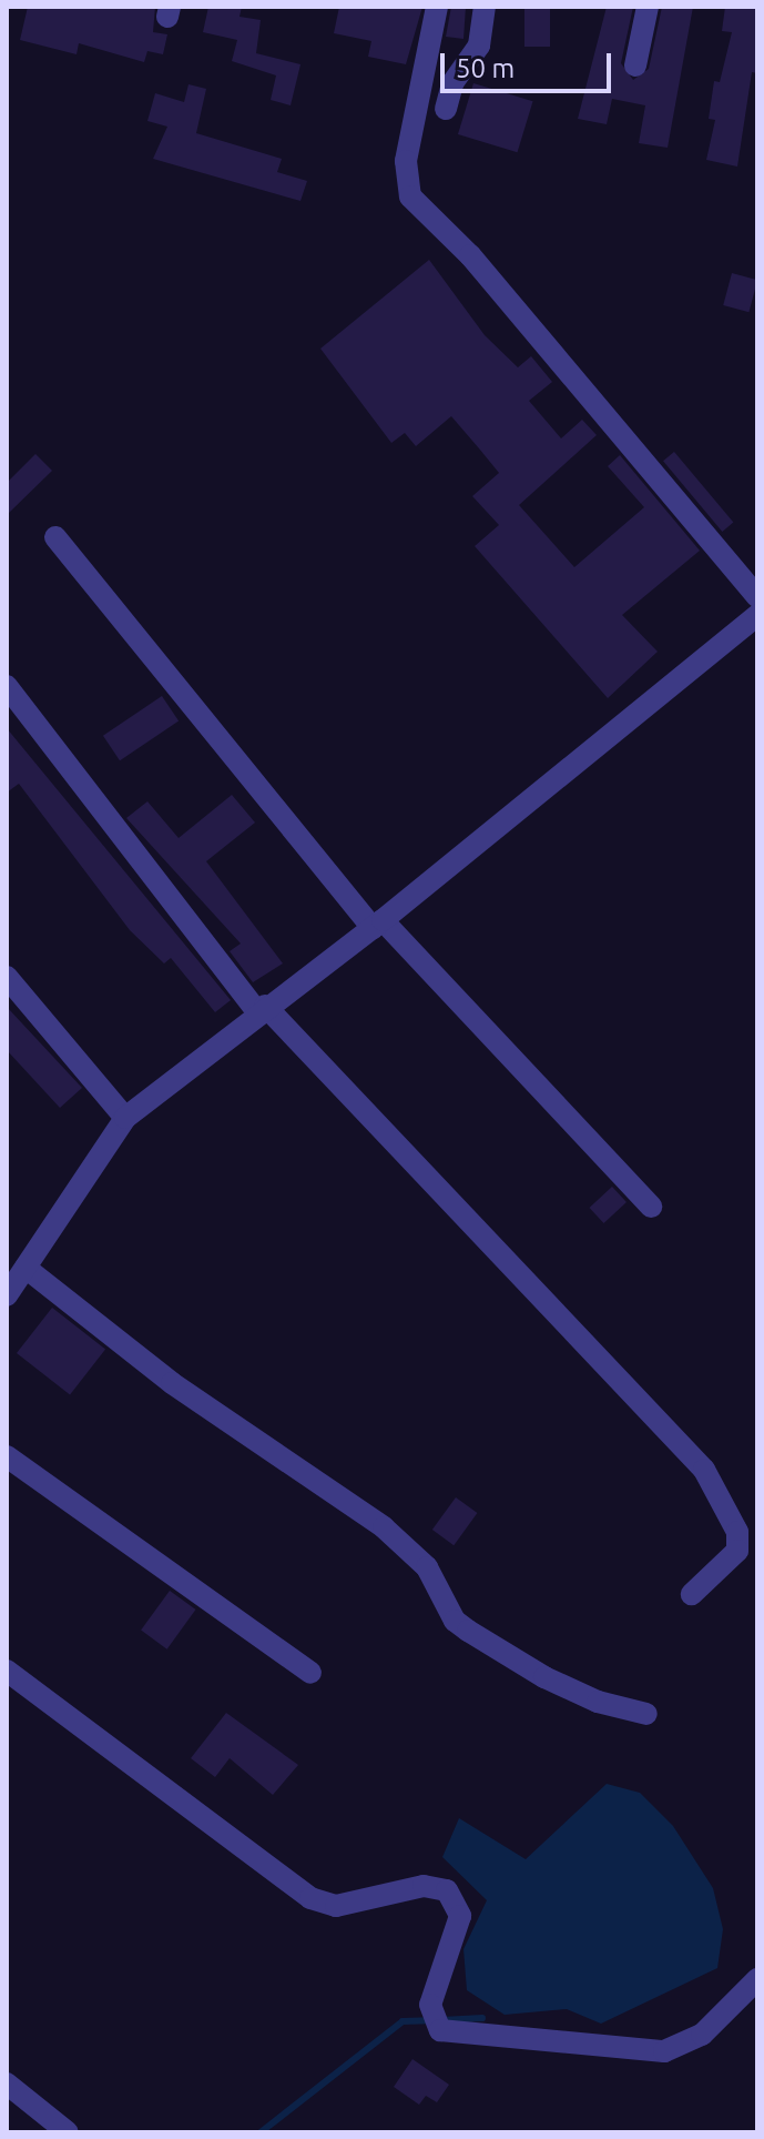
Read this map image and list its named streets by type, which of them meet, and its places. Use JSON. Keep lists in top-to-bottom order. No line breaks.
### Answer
{"scale_bar":"50 m"}
